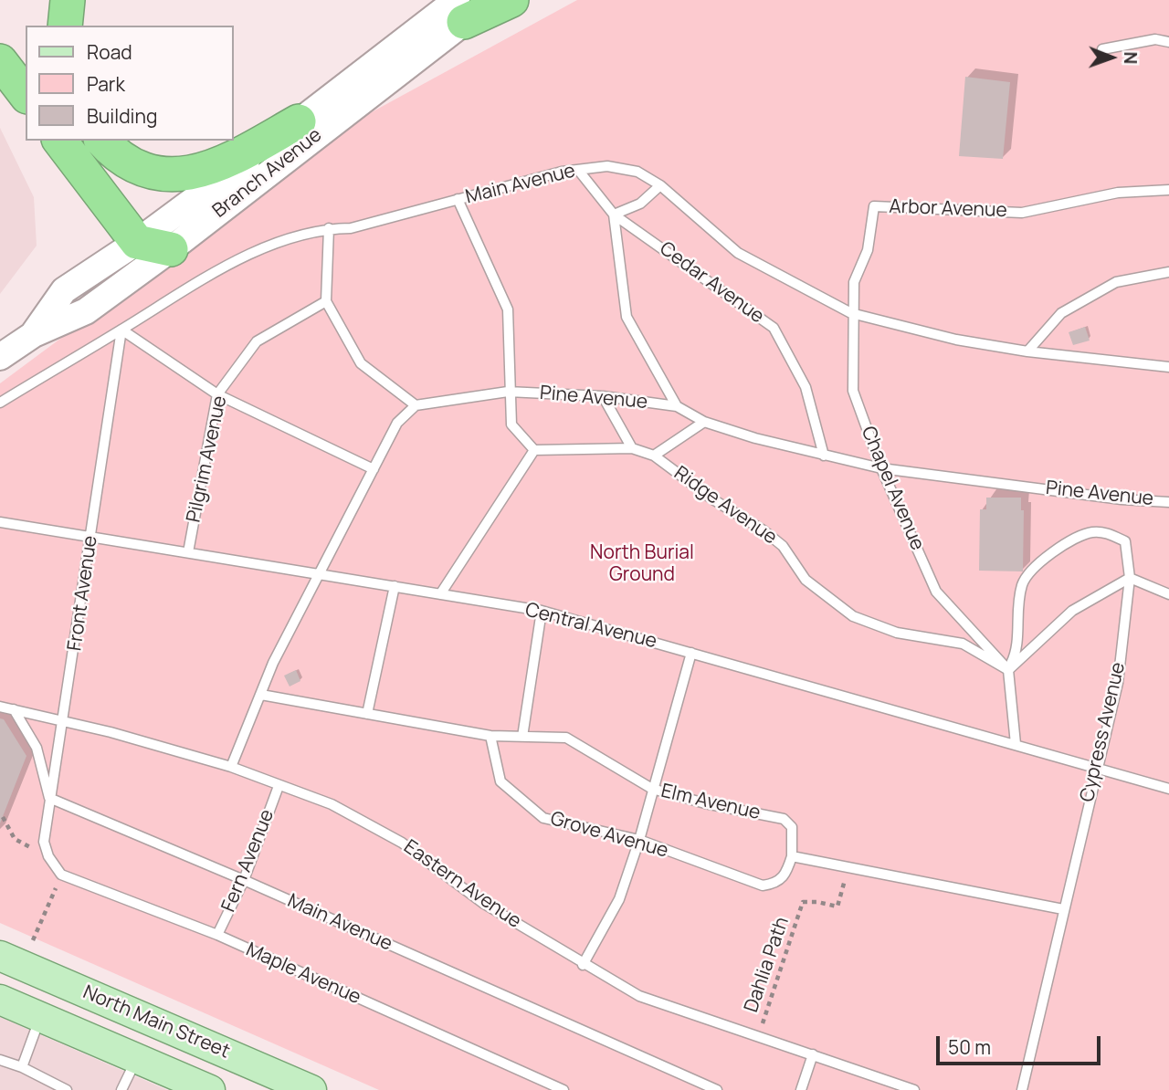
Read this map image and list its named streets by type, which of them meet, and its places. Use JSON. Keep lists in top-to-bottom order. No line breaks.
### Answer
{"streets":{"main road":["Branch Avenue","North Main Street"],"lane":["Main Avenue","Arbor Avenue","Cedar Avenue","Pine Avenue","Pilgrim Avenue","Chapel Avenue","Ridge Avenue","Front Avenue","Central Avenue","Cypress Avenue","Elm Avenue","Grove Avenue","Fern Avenue","Eastern Avenue","Maple Avenue"],"path":["Dahlia Path"]},"crossings":[["Main Avenue","Cedar Avenue"],["Main Avenue","Chapel Avenue"],["Main Avenue","Front Avenue"],["Main Avenue","Fern Avenue"],["Arbor Avenue","Chapel Avenue"],["Cedar Avenue","Pine Avenue"],["Pine Avenue","Chapel Avenue"],["Pilgrim Avenue","Central Avenue"],["Chapel Avenue","Ridge Avenue"],["Chapel Avenue","Cypress Avenue"],["Ridge Avenue","Cypress Avenue"],["Front Avenue","Central Avenue"],["Front Avenue","Eastern Avenue"],["Front Avenue","Maple Avenue"],["Central Avenue","Cypress Avenue"],["Elm Avenue","Grove Avenue"],["Fern Avenue","Eastern Avenue"],["Fern Avenue","Maple Avenue"],["Eastern Avenue","Dahlia Path"]],"parks":["North Burial Ground"],"legend":["Road","Park","Building"],"scale_bar":"50 m","north":"right"}
